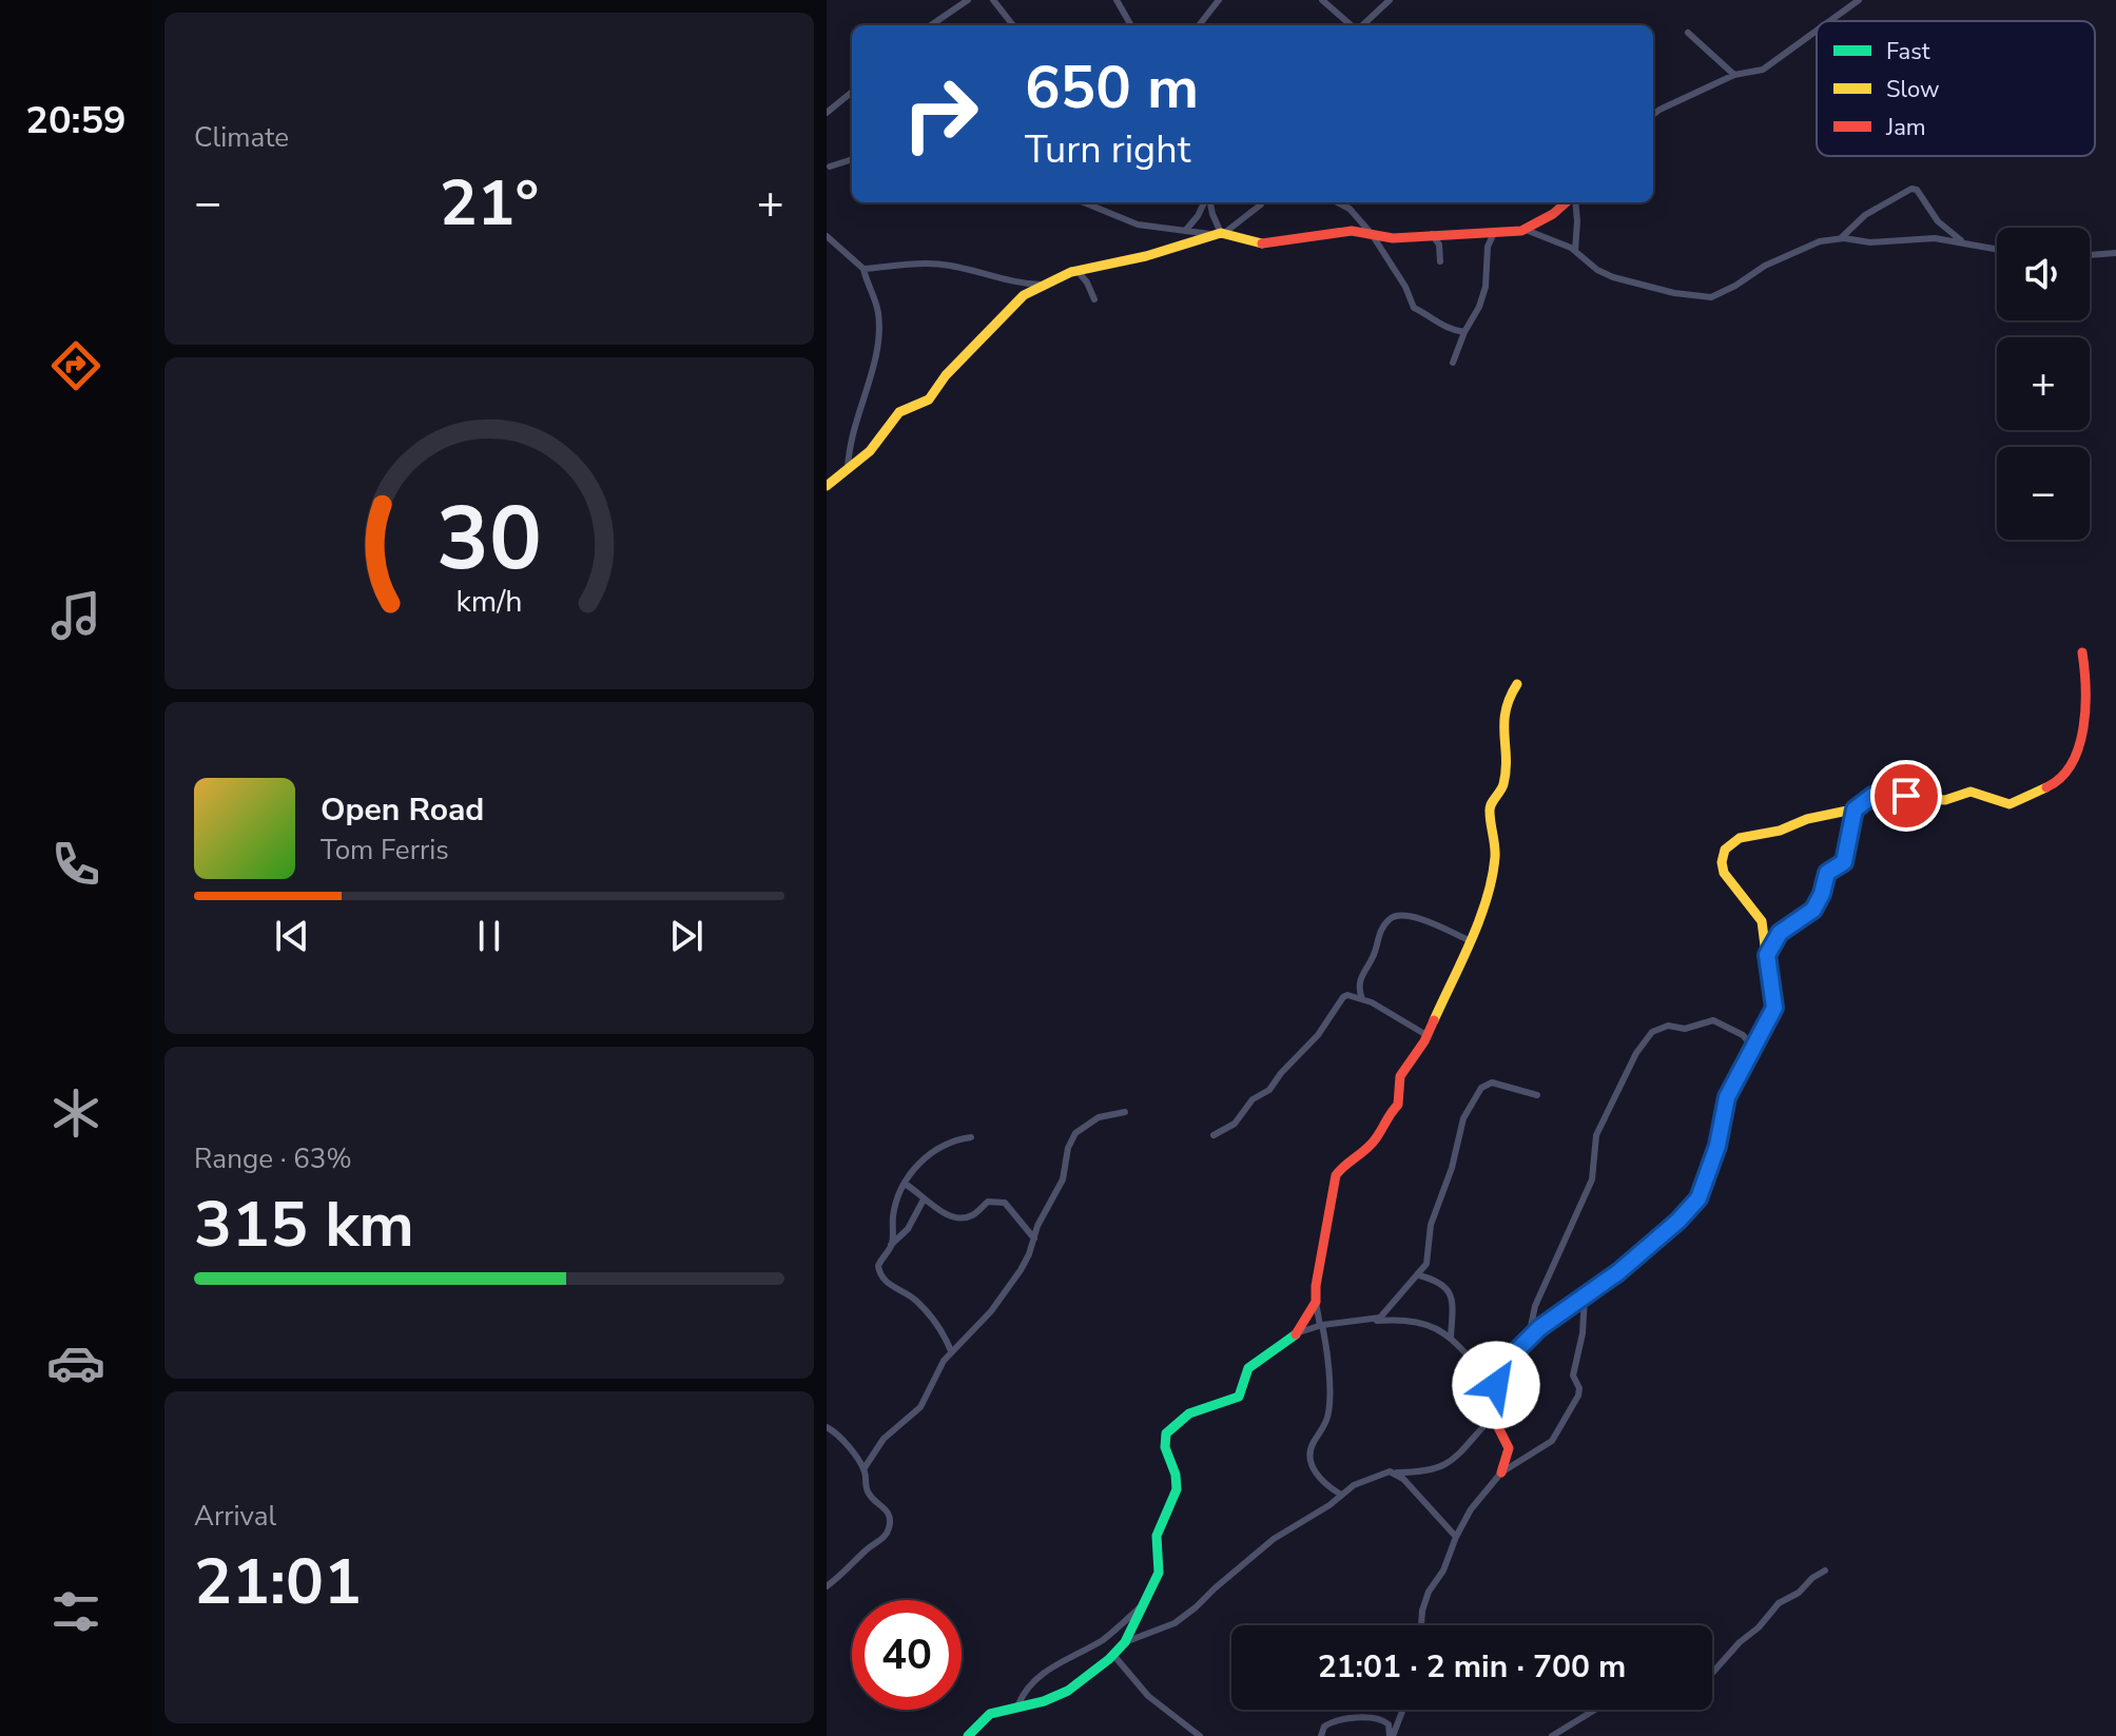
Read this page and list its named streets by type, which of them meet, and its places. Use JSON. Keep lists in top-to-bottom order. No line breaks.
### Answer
{"legend":["Fast","Slow","Jam"],"page":{"tabs":"20:59","tile":["Climate",["Range · 63%","315 km"],["Arrival","21:01"]],"turn":["650 m","Turn right"],"heat":["−","21°","+"],"map_buttons":["+","−"],"song":["Open Road","Tom Ferris"],"limit":"40","trip":"21:01 · 2 min · 700 m","gauge":["30","km/h"]}}
